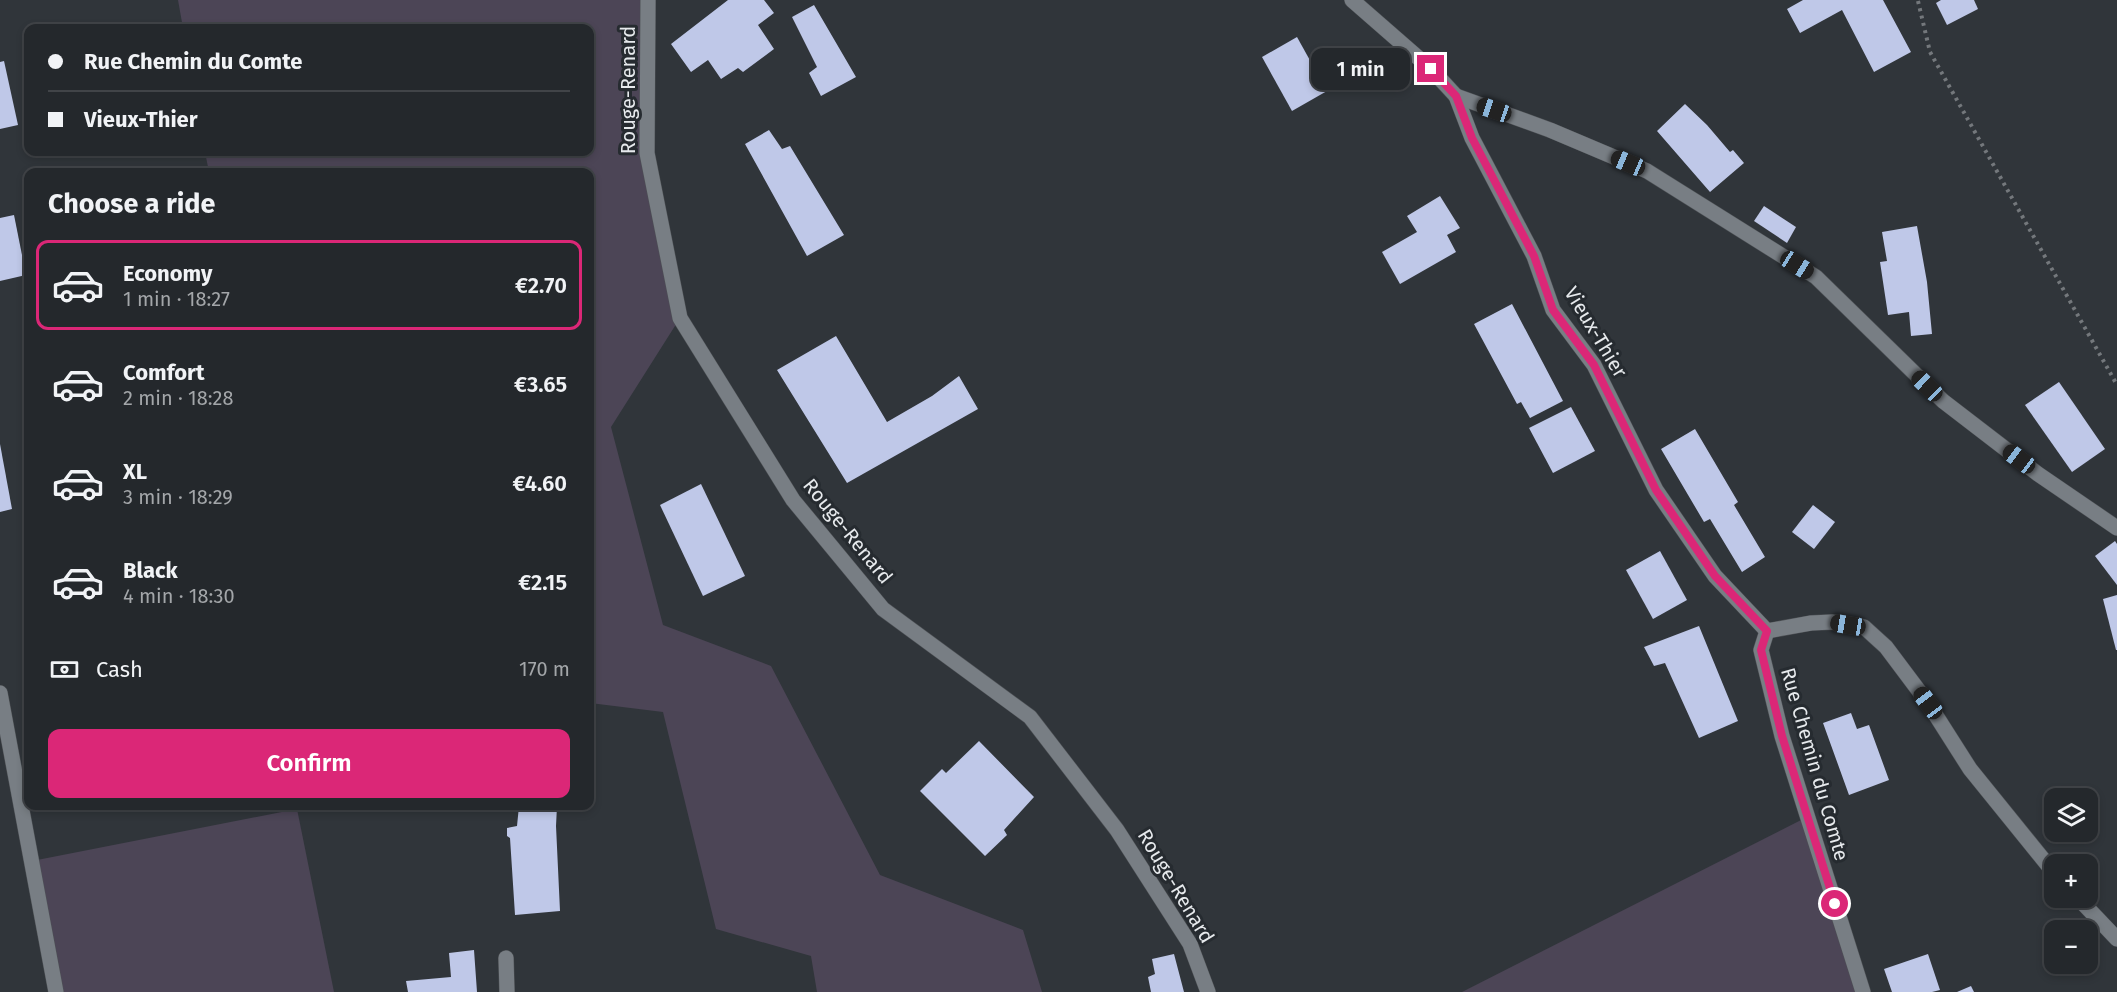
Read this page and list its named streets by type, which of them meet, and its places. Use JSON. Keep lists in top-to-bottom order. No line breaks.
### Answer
{"streets":{"street":["Rouge-Renard","Vieux-Thier","Rue Chemin du Comte"]},"crossings":[["Vieux-Thier","Rue Chemin du Comte"]],"page":{"banner":["Rue Chemin du Comte","Vieux-Thier"],"bubble":"1 min","heading":"Choose a ride","list":[{"name":"Economy","note":"1 min · 18:27","value":"€2.70"},{"name":"Comfort","note":"2 min · 18:28","value":"€3.65"},{"name":"XL","note":"3 min · 18:29","value":"€4.60"},{"name":"Black","note":"4 min · 18:30","value":"€2.15"}],"pay":["Cash","170 m"],"buttons":"Confirm","map_buttons":["+","−"]}}
